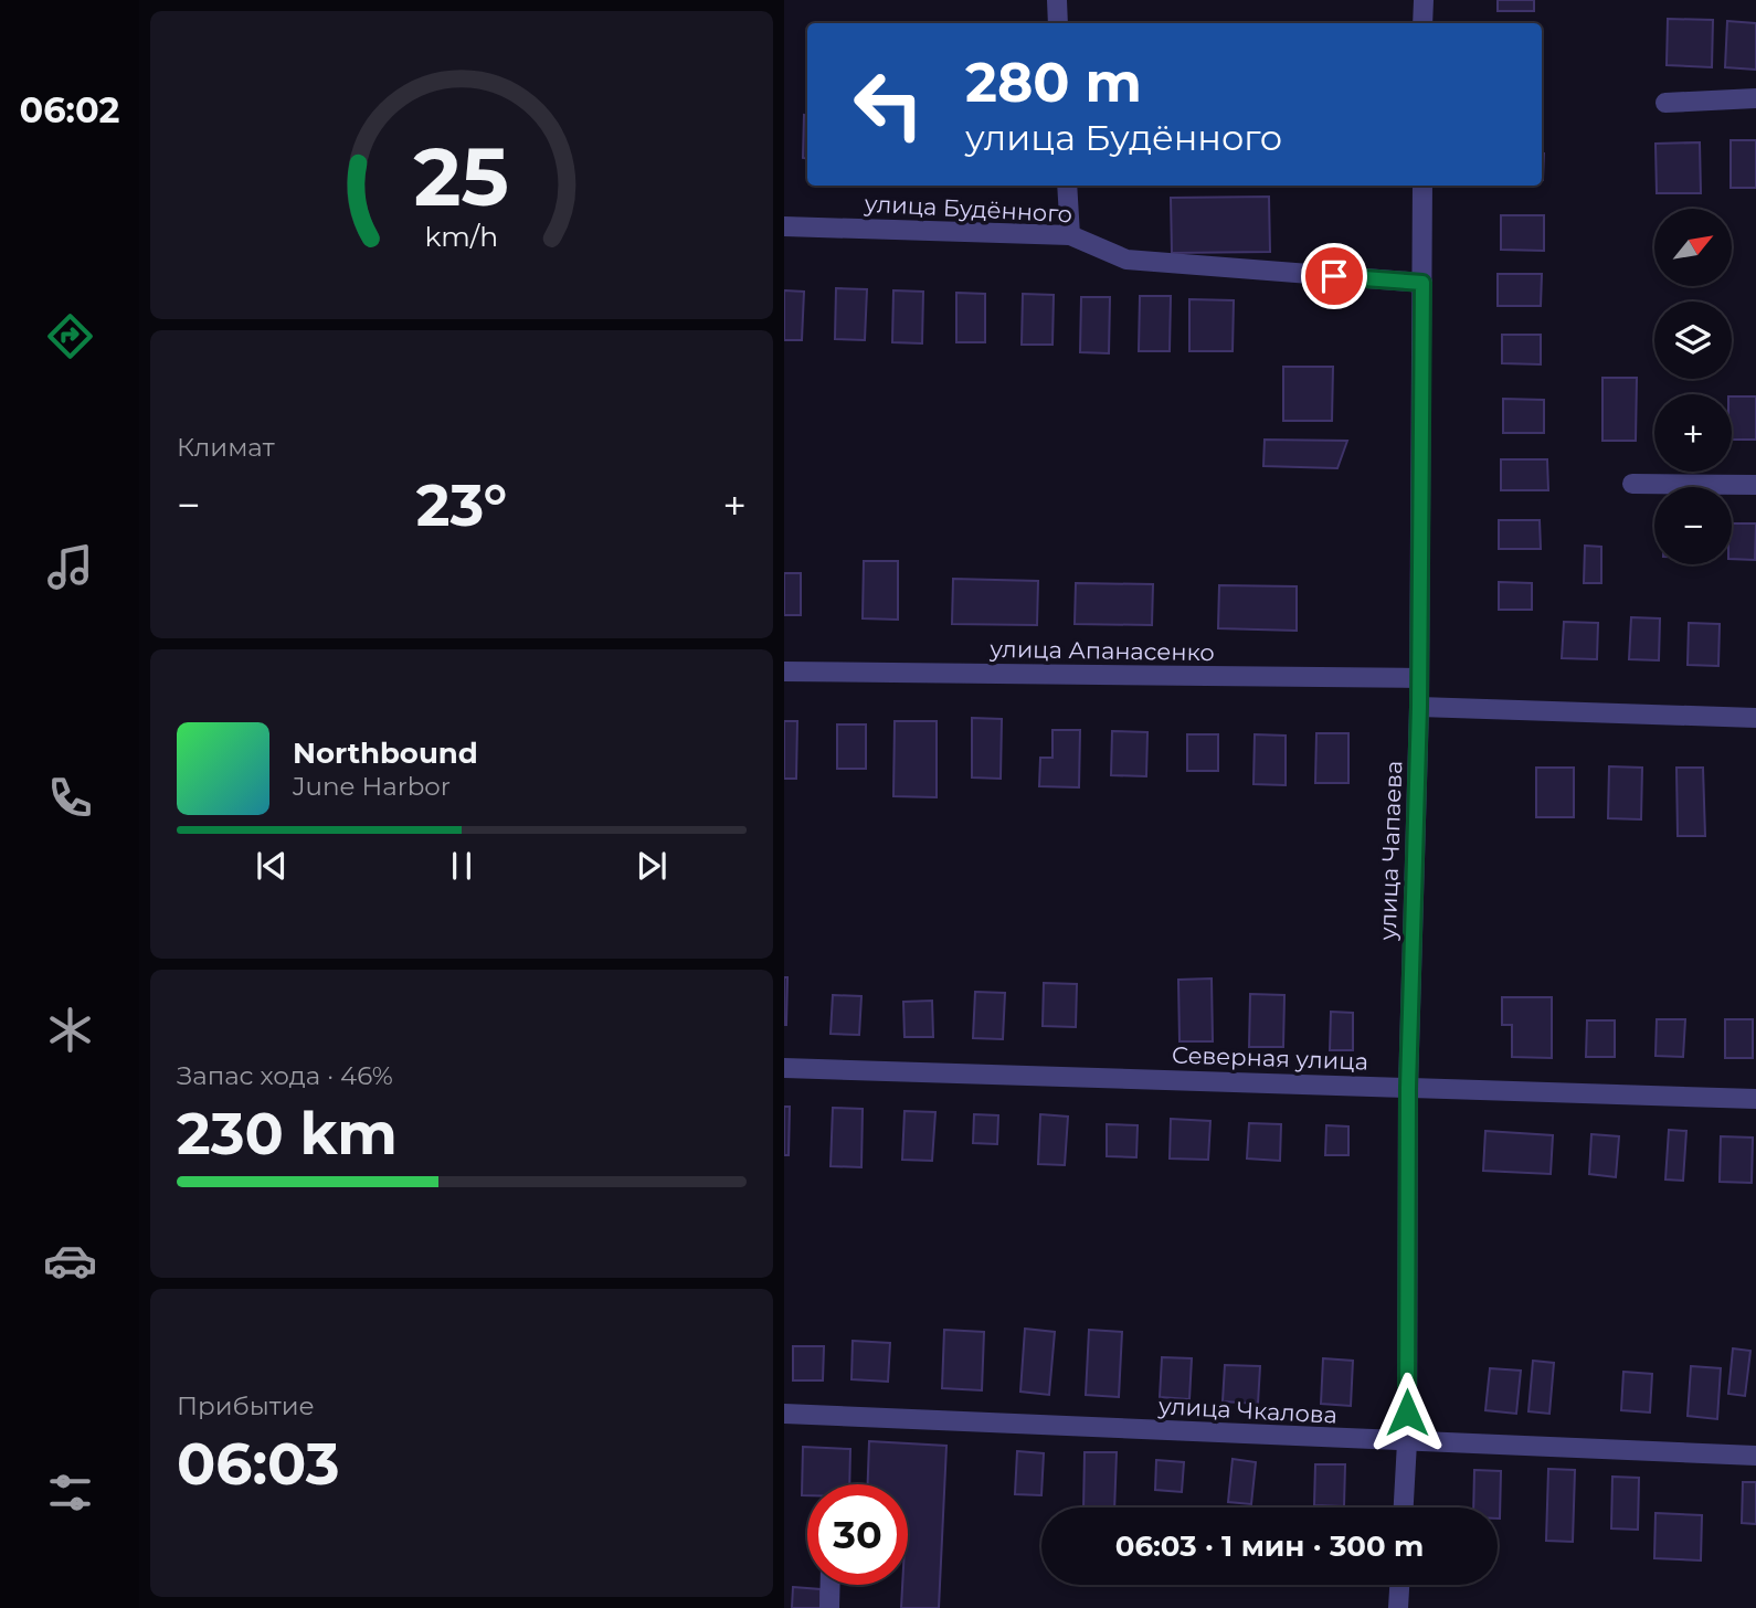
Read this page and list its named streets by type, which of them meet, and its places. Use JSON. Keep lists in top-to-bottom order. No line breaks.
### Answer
{"streets":{"street":["улица Будённого","улица Апанасенко","улица Чапаева","Северная улица","улица Чкалова"]},"crossings":[["улица Будённого","улица Чапаева"],["улица Апанасенко","улица Чапаева"],["улица Чапаева","Северная улица"],["улица Чапаева","улица Чкалова"]],"north":"top right","page":{"tabs":"06:02","turn":["280 m","улица Будённого"],"map_buttons":["+","−"],"tile":["Климат",["Запас хода · 46%","230 km"],["Прибытие","06:03"]],"heat":["−","23°","+"],"song":["Northbound","June Harbor"],"limit":"30","trip":"06:03 · 1 мин · 300 m","gauge":["25","km/h"]}}
